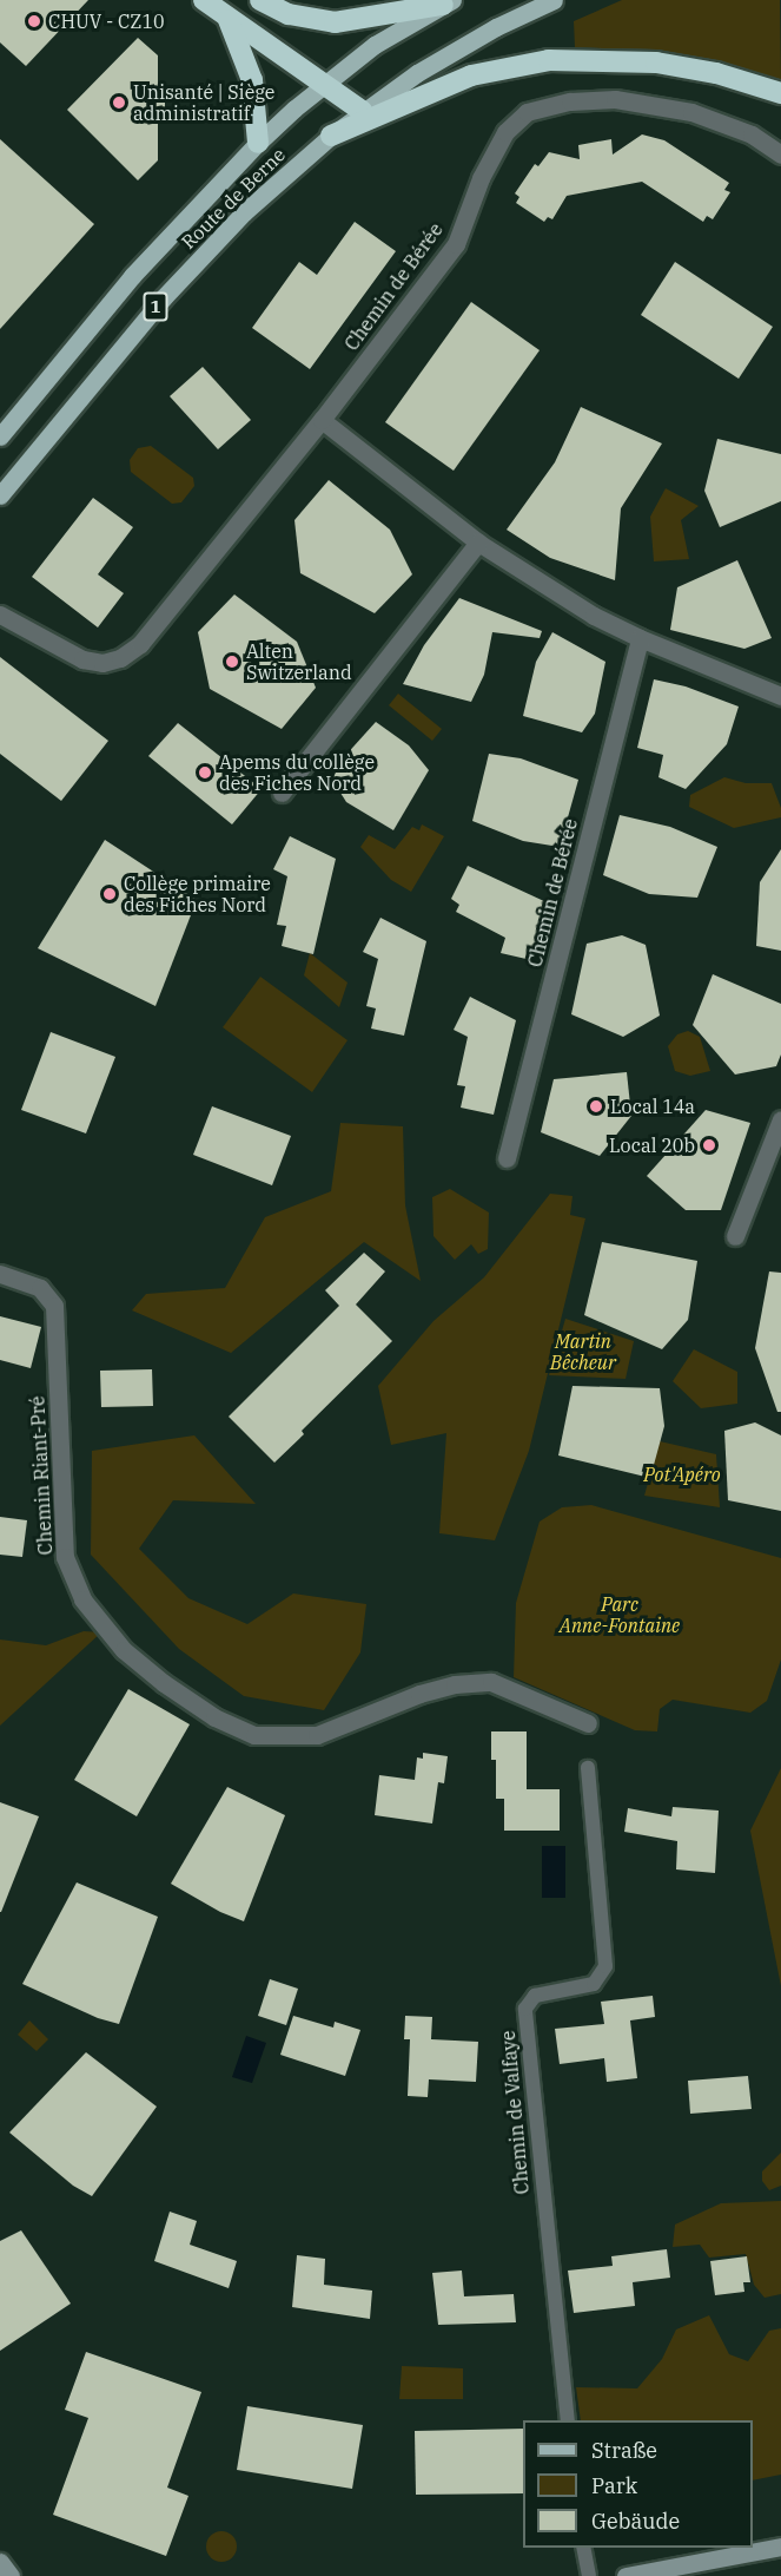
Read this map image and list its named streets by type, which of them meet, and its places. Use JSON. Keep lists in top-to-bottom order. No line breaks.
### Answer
{"streets":{"main road":["Route de Berne","1"],"street":["Chemin de Bérée","Chemin Riant-Pré"],"lane":["Chemin de Valfaye"]},"parks":["Martin Bêcheur","Pot'Apéro","Parc Anne-Fontaine"],"places":["CHUV - CZ10","Unisanté | Siège administratif","Alten Switzerland","Apems du collège des Fiches Nord","Collège primaire des Fiches Nord","Local 14a","Local 20b"],"legend":["Straße","Park","Gebäude"]}
